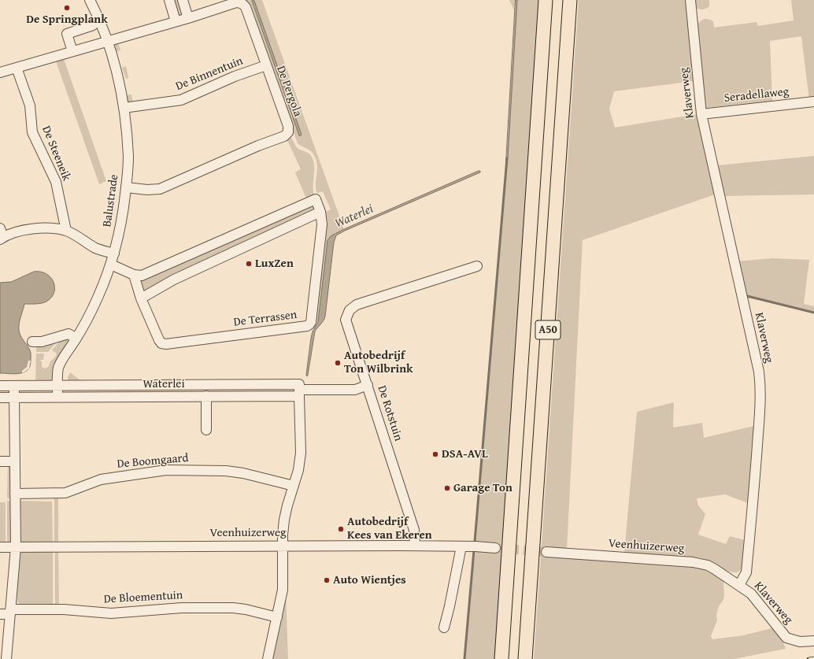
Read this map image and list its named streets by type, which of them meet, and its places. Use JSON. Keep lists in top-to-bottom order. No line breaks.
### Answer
{"streets":{"highway":["A50"],"street":["De Binnentuin","De Pergola","Klaverweg","Seradellaweg","De Steeneik","Balustrade","De Terrassen","Waterlei","De Rotstuin","De Boomgaard","Veenhuizerweg","De Bloementuin"]},"crossings":[["De Binnentuin","De Pergola"],["De Binnentuin","Balustrade"],["De Pergola","De Steeneik"],["De Pergola","Balustrade"],["Klaverweg","Seradellaweg"],["Klaverweg","Veenhuizerweg"],["Balustrade","Waterlei"],["De Rotstuin","Veenhuizerweg"]],"water":["Waterlei"],"places":["De Springplank","LuxZen","Autobedrijf Ton Wilbrink","DSA-AVL","Garage Ton","Autobedrijf Kees van Ekeren","Auto Wientjes"]}
